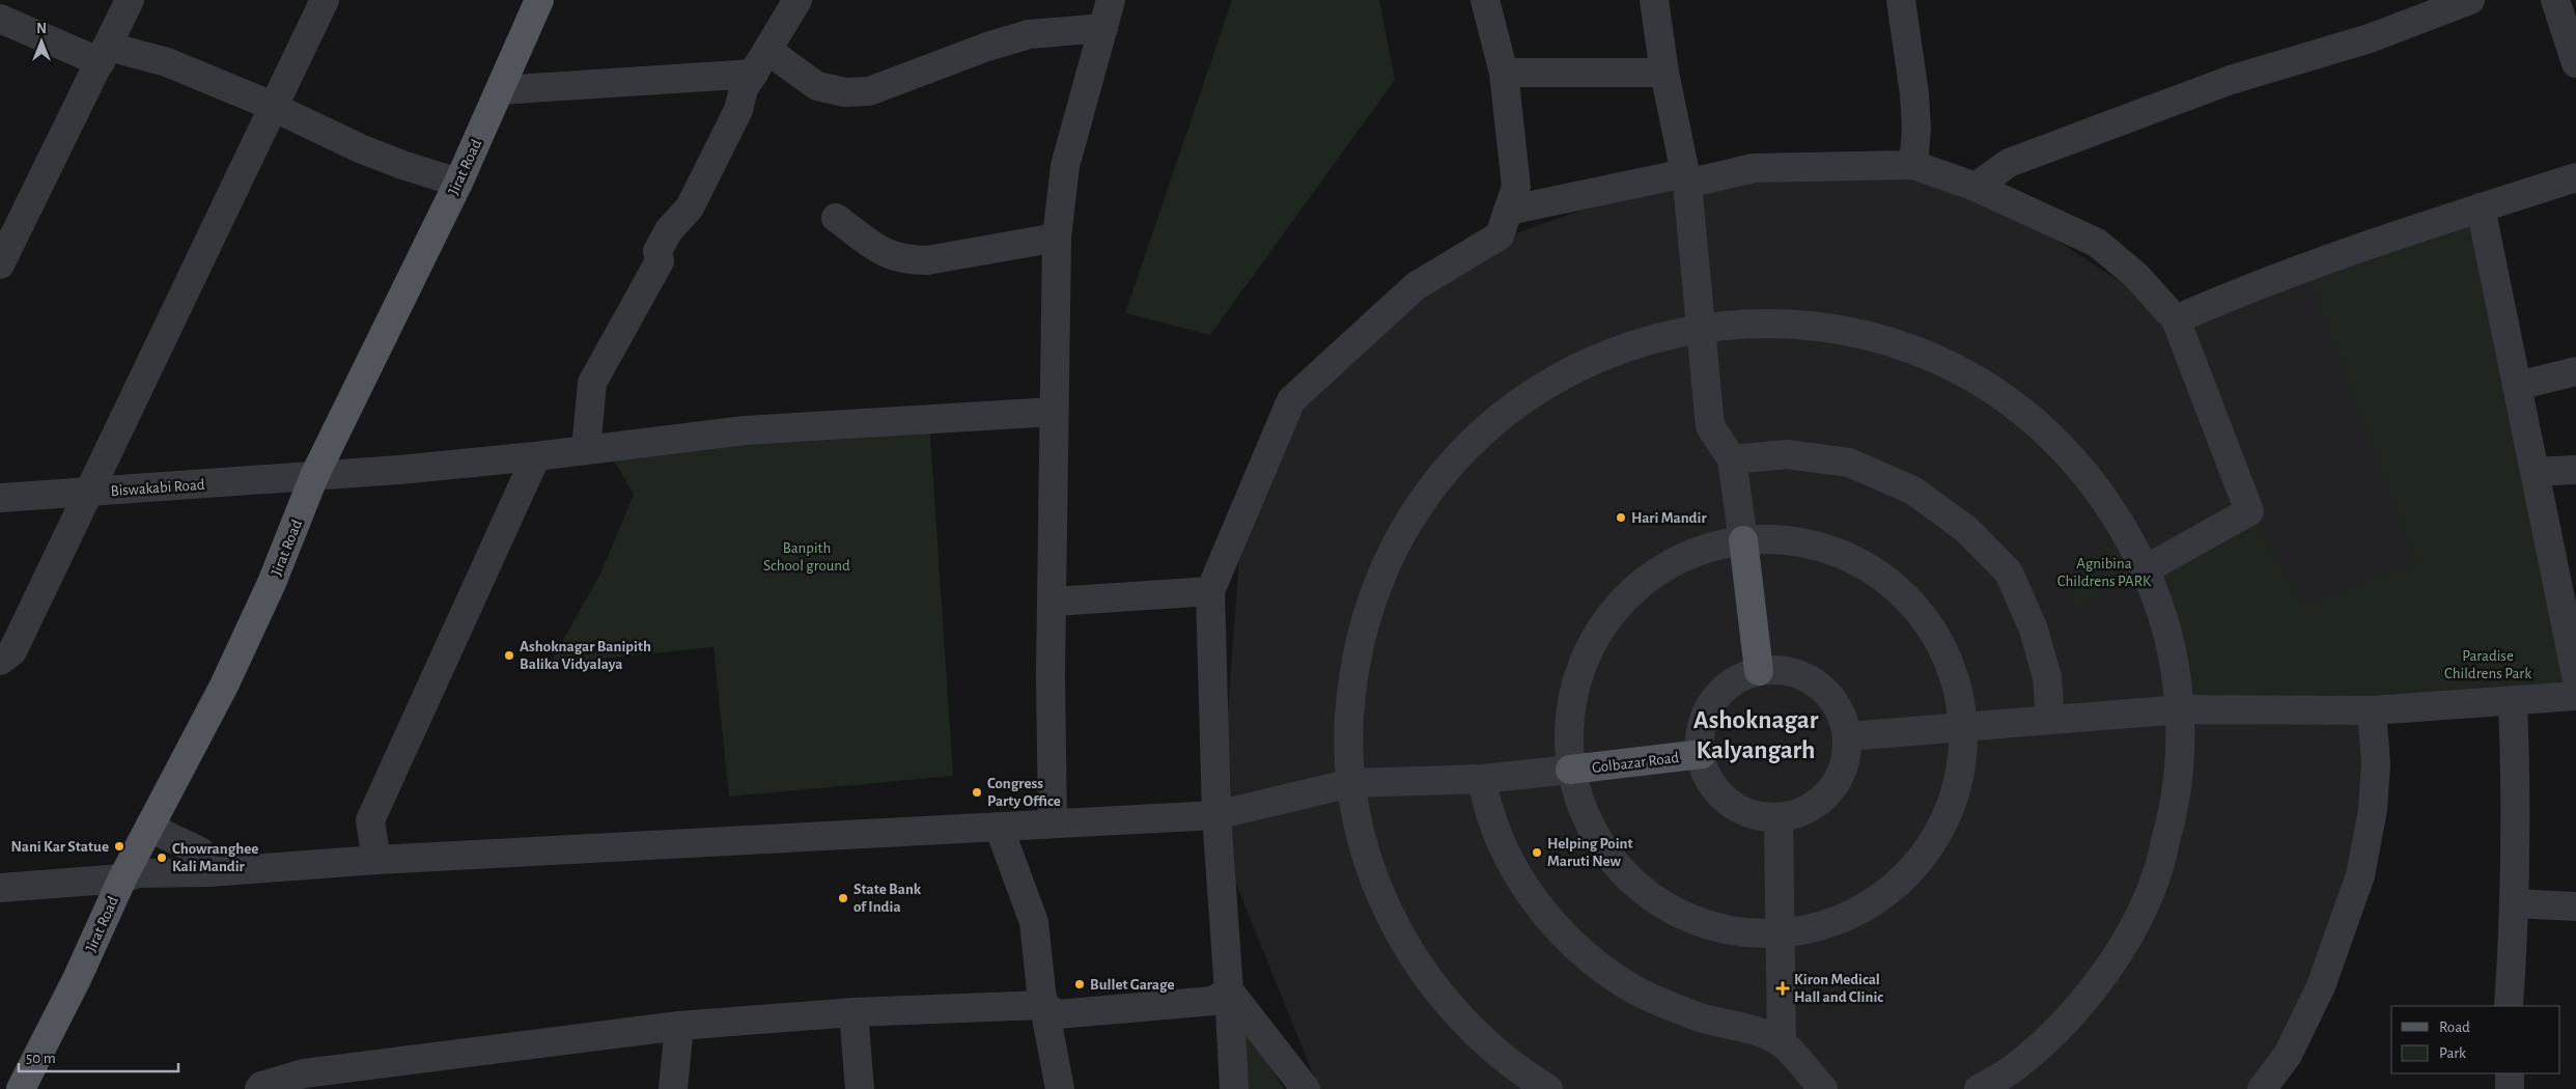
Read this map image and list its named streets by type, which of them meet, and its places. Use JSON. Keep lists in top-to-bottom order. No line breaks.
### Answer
{"streets":{"main road":["Jirat Road","Golbazar Road"],"street":["Biswakabi Road"]},"crossings":[["Jirat Road","Biswakabi Road"]],"districts":["Ashoknagar Kalyangarh"],"parks":["Banpith School ground","Agnibina Childrens PARK","Paradise Childrens Park"],"places":{"other":["Hari Mandir","Ashoknagar Banipith Balika Vidyalaya","Congress Party Office","Nani Kar Statue","Helping Point Maruti New","Chowranghee Kali Mandir","State Bank of India","Bullet Garage"],"health":["Kiron Medical Hall and Clinic"]},"legend":["Road","Park"],"scale_bar":"50 m","north":"top"}
